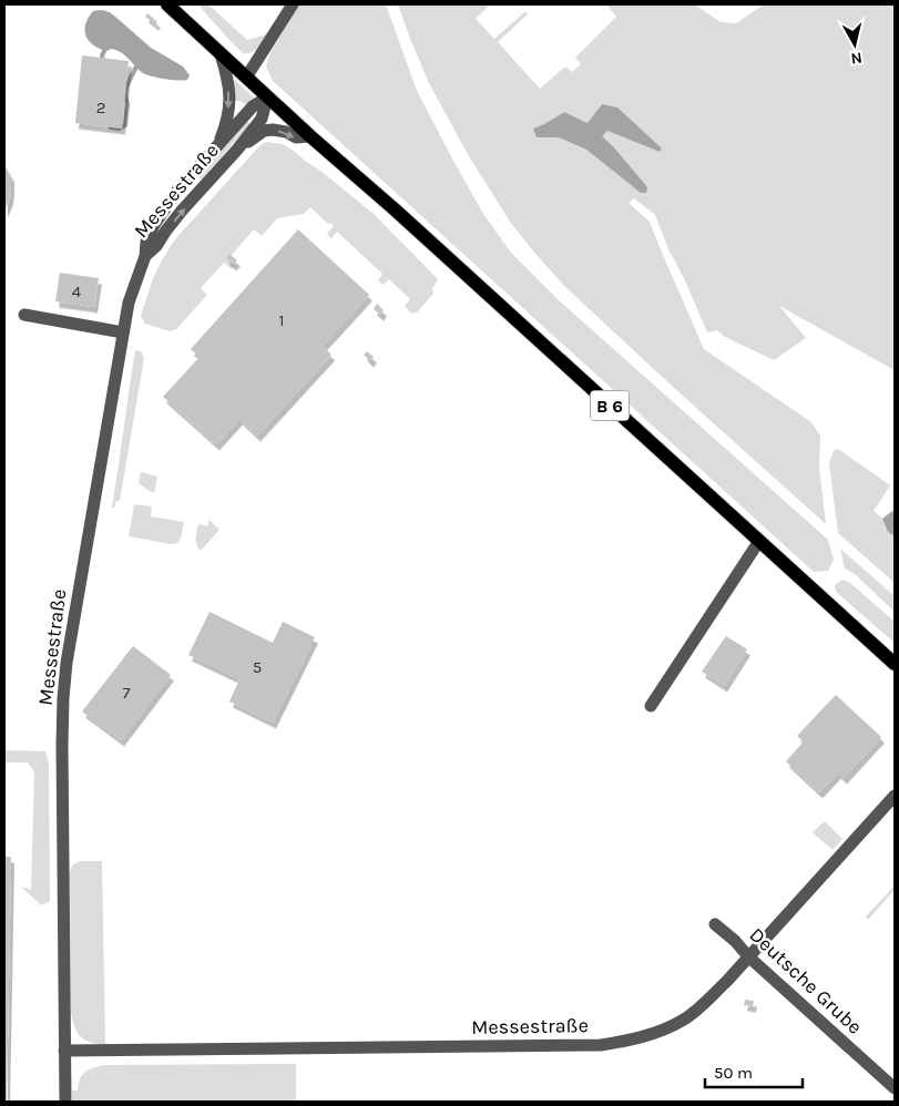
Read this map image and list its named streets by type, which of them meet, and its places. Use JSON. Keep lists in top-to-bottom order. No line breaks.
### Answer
{"streets":{"main road":["B 6"],"street":["Messestraße","Deutsche Grube"]},"crossings":[["Messestraße","B 6"],["Messestraße","Deutsche Grube"]],"house_numbers":["2","4","1","5","7"],"scale_bar":"50 m","north":"bottom"}
